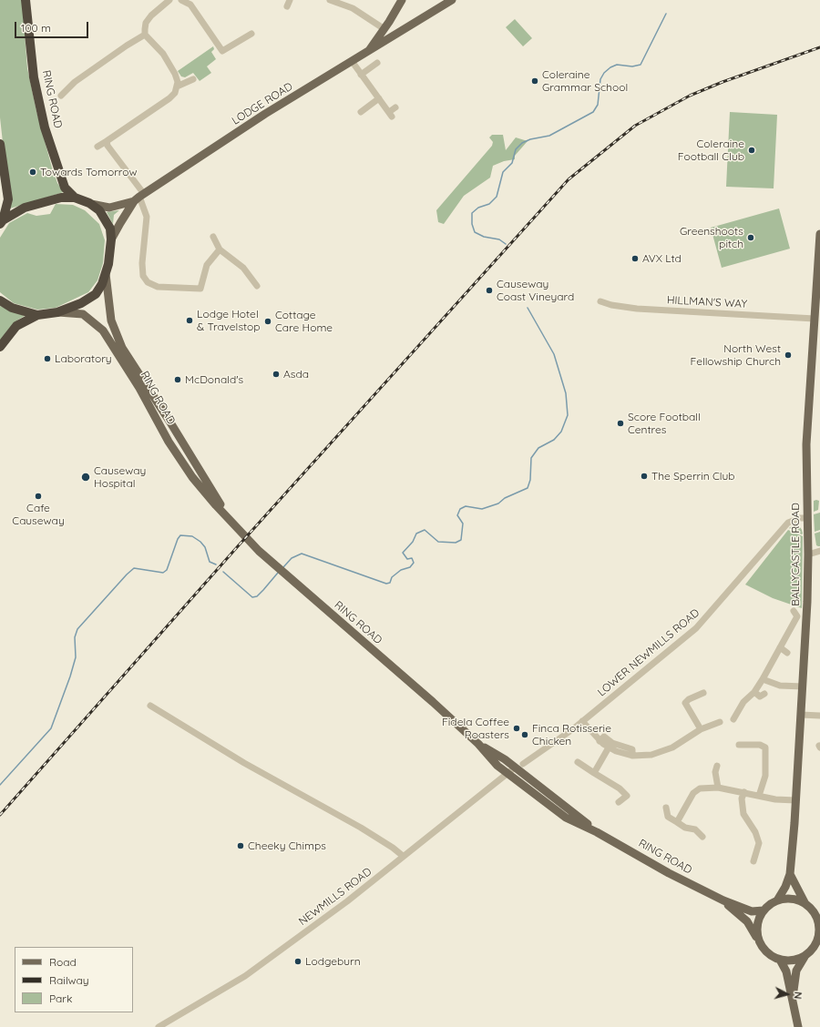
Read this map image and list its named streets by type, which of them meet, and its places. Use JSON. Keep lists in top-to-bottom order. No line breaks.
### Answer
{"streets":{"highway":["RING ROAD"],"main road":["LODGE ROAD","BALLYCASTLE ROAD"],"street":["HILLMAN'S WAY","LOWER NEWMILLS ROAD","NEWMILLS ROAD"]},"crossings":[["RING ROAD","BALLYCASTLE ROAD"],["RING ROAD","NEWMILLS ROAD"],["HILLMAN'S WAY","BALLYCASTLE ROAD"],["BALLYCASTLE ROAD","LOWER NEWMILLS ROAD"]],"places":["Coleraine Grammar School","Coleraine Football Club","Towards Tomorrow","Greenshoots pitch","AVX Ltd","Causeway Coast Vineyard","Lodge Hotel & Travelstop","Cottage Care Home","North West Fellowship Church","Laboratory","Asda","McDonald's","Score Football Centres","The Sperrin Club","Causeway Hospital","Cafe Causeway","Fidela Coffee Roasters","Finca Rotisserie Chicken","Cheeky Chimps","Lodgeburn"],"legend":["Road","Railway","Park"],"scale_bar":"100 m","north":"right"}
